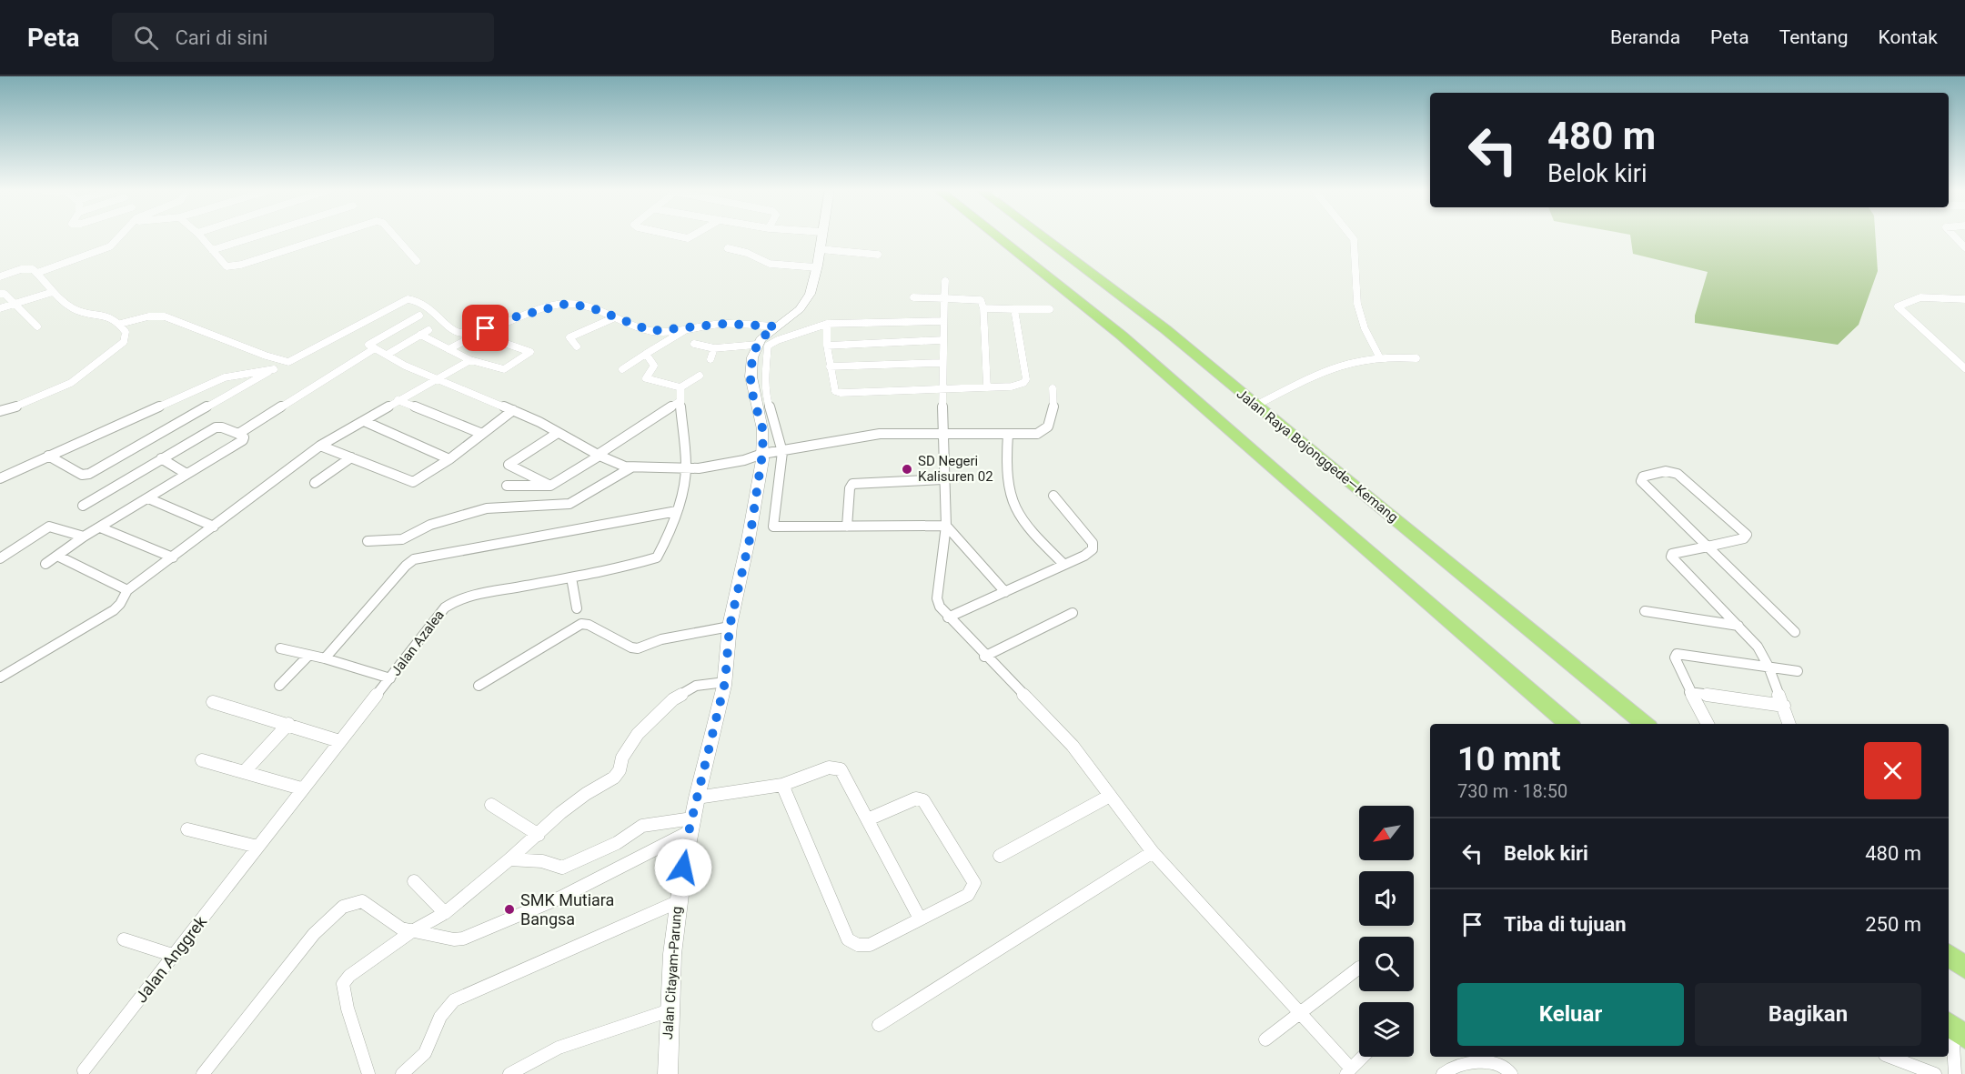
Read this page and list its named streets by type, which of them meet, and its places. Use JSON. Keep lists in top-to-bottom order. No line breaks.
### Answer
{"streets":{"highway":["Jalan Raya Bojonggede—Kemang"],"main road":["Jalan Citayam-Parung"],"street":["Jalan Azalea","Jalan Anggrek"]},"crossings":[["Jalan Azalea","Jalan Anggrek"]],"places":["SD Negeri Kalisuren 02","SMK Mutiara Bangsa"],"north":"bottom left","page":{"header":"Peta","search":"Cari di sini","nav":["Beranda","Peta","Tentang","Kontak"],"turn":["480 m","Belok kiri"],"heading":["10 mnt","730 m · 18:50"],"list":[{"name":"Belok kiri","value":"480 m"},{"name":"Tiba di tujuan","value":"250 m"}],"buttons":["Keluar","Bagikan"]}}
